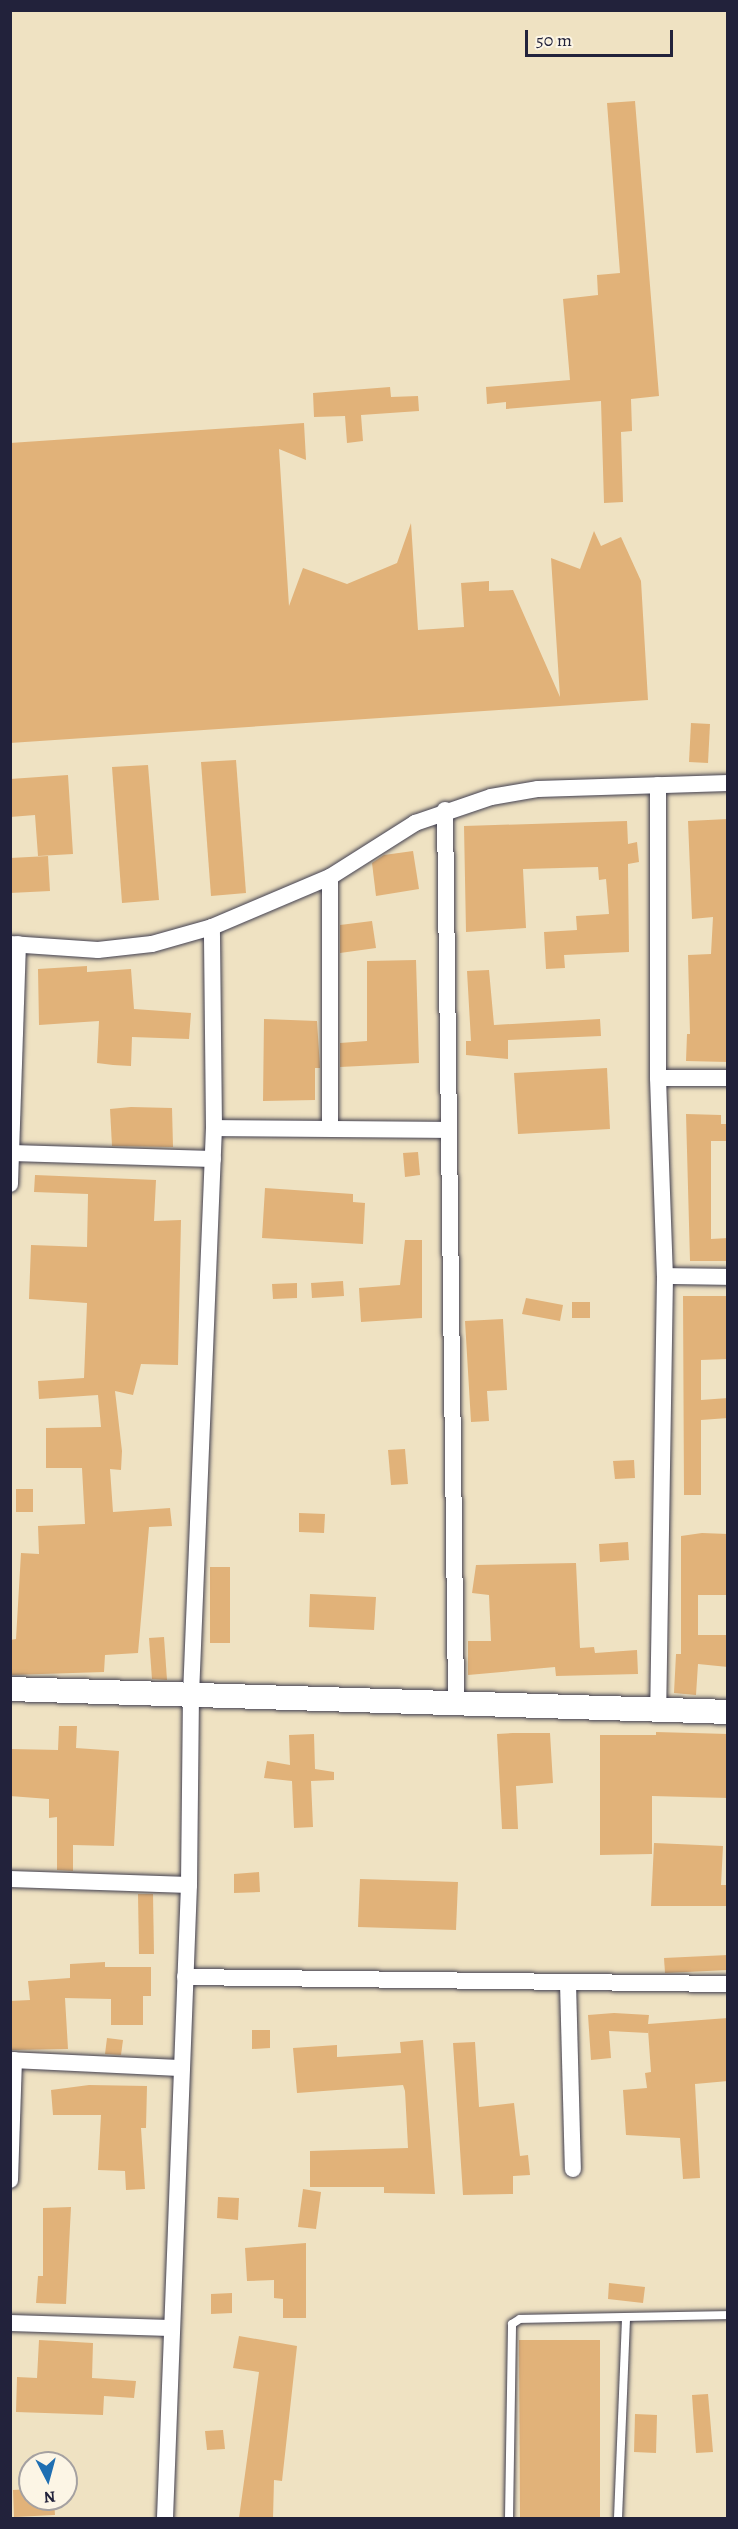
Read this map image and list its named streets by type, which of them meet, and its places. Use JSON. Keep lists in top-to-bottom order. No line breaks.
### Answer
{"scale_bar":"50 m","north":"bottom"}
